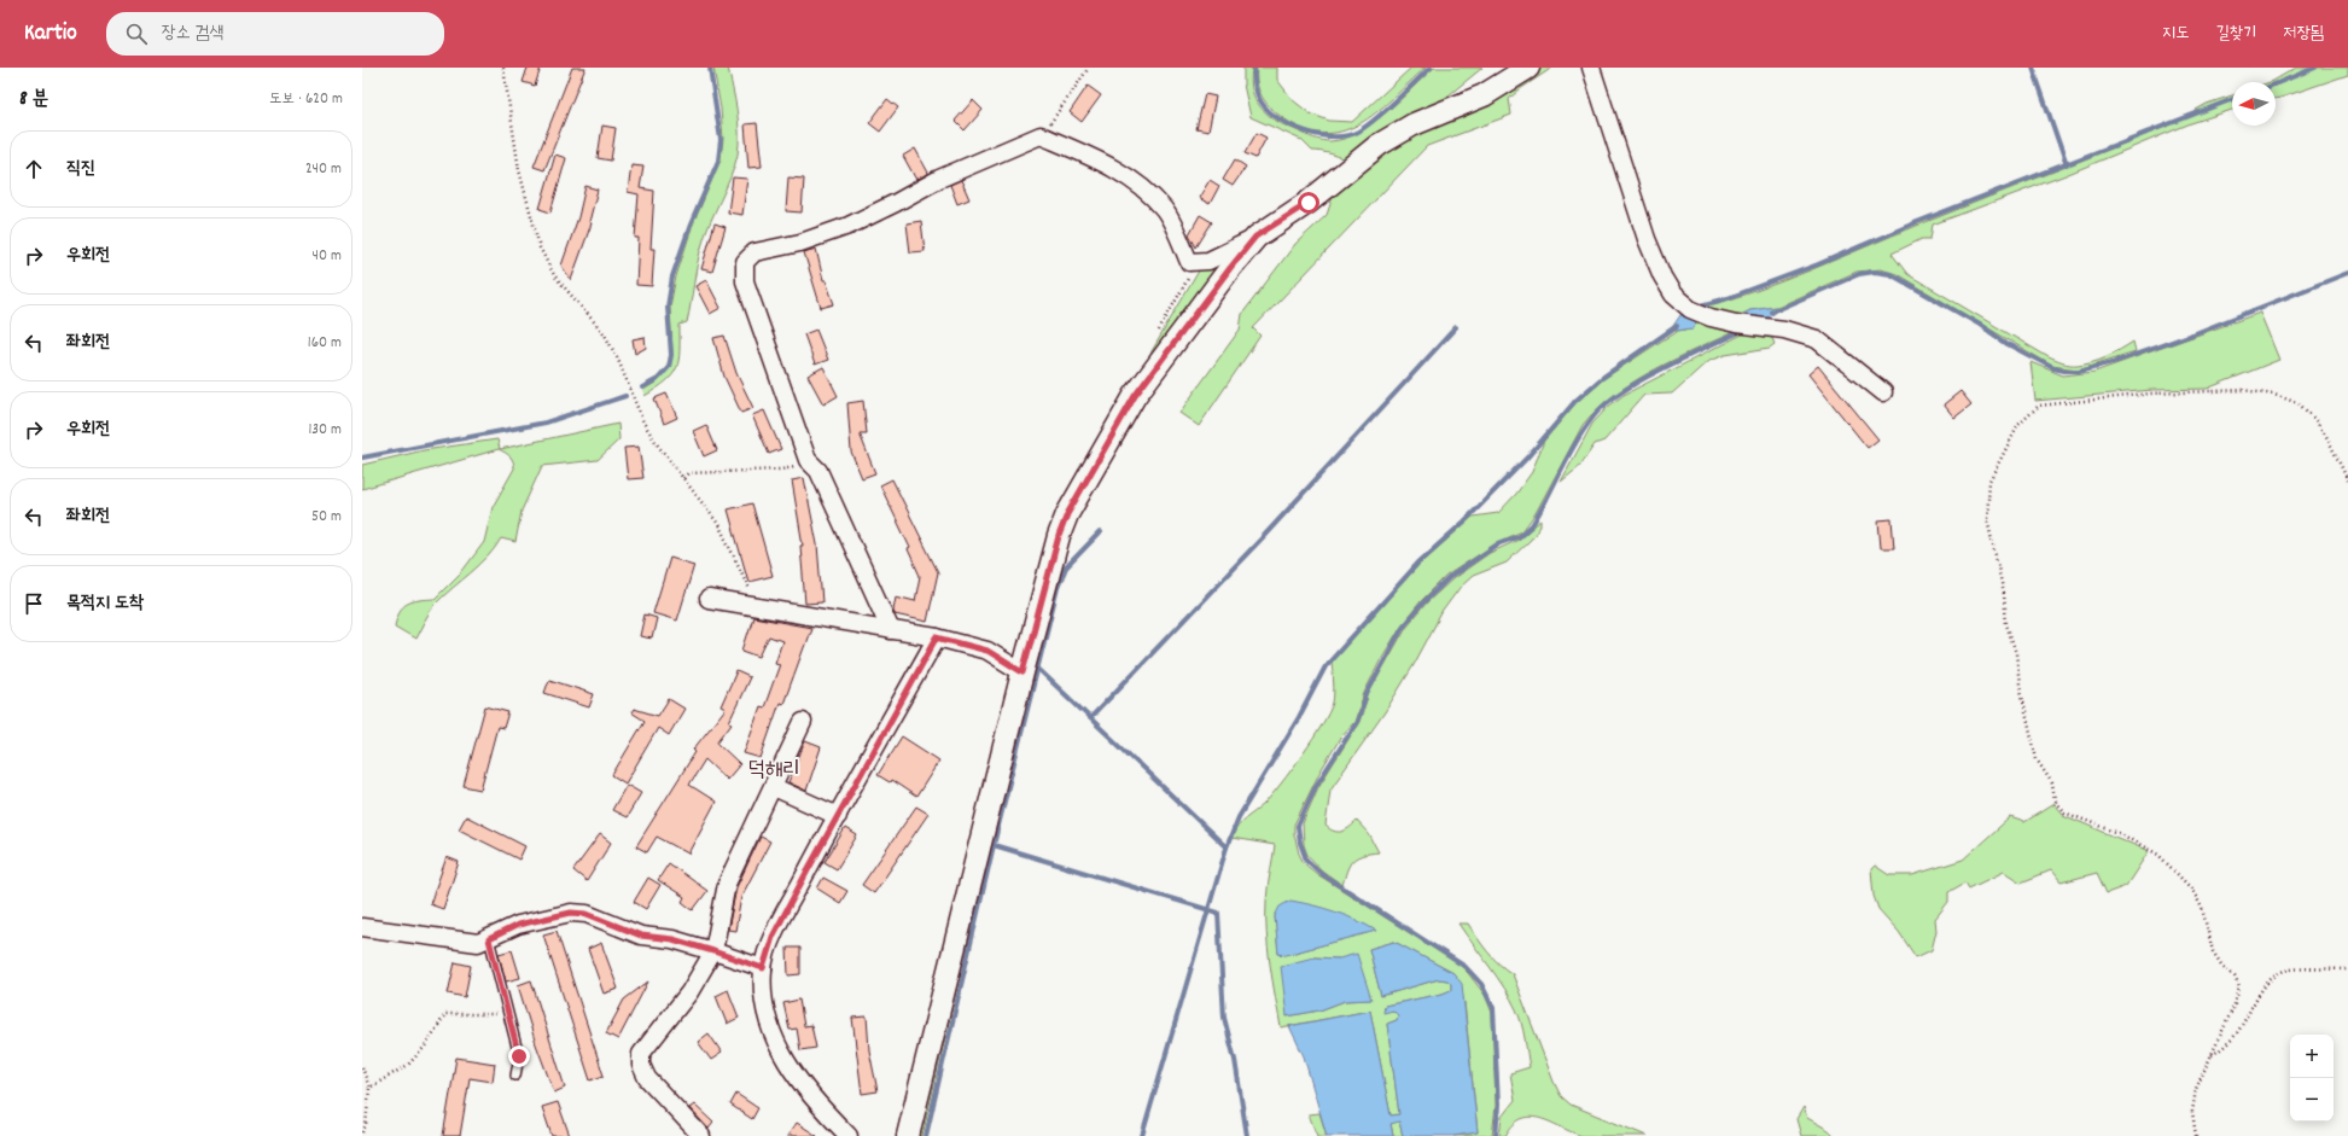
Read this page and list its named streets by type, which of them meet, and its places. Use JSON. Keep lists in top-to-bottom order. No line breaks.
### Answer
{"districts":["덕해리"],"north":"left","page":{"header":"Kartio","search":"장소 검색","nav":["지도","길찾기","저장됨"],"heading":["8 분","도보 · 620 m"],"list":[["직진","240 m"],["우회전","40 m"],["좌회전","160 m"],["우회전","130 m"],["좌회전","50 m"],"목적지 도착"],"map_buttons":["+","−"]}}
